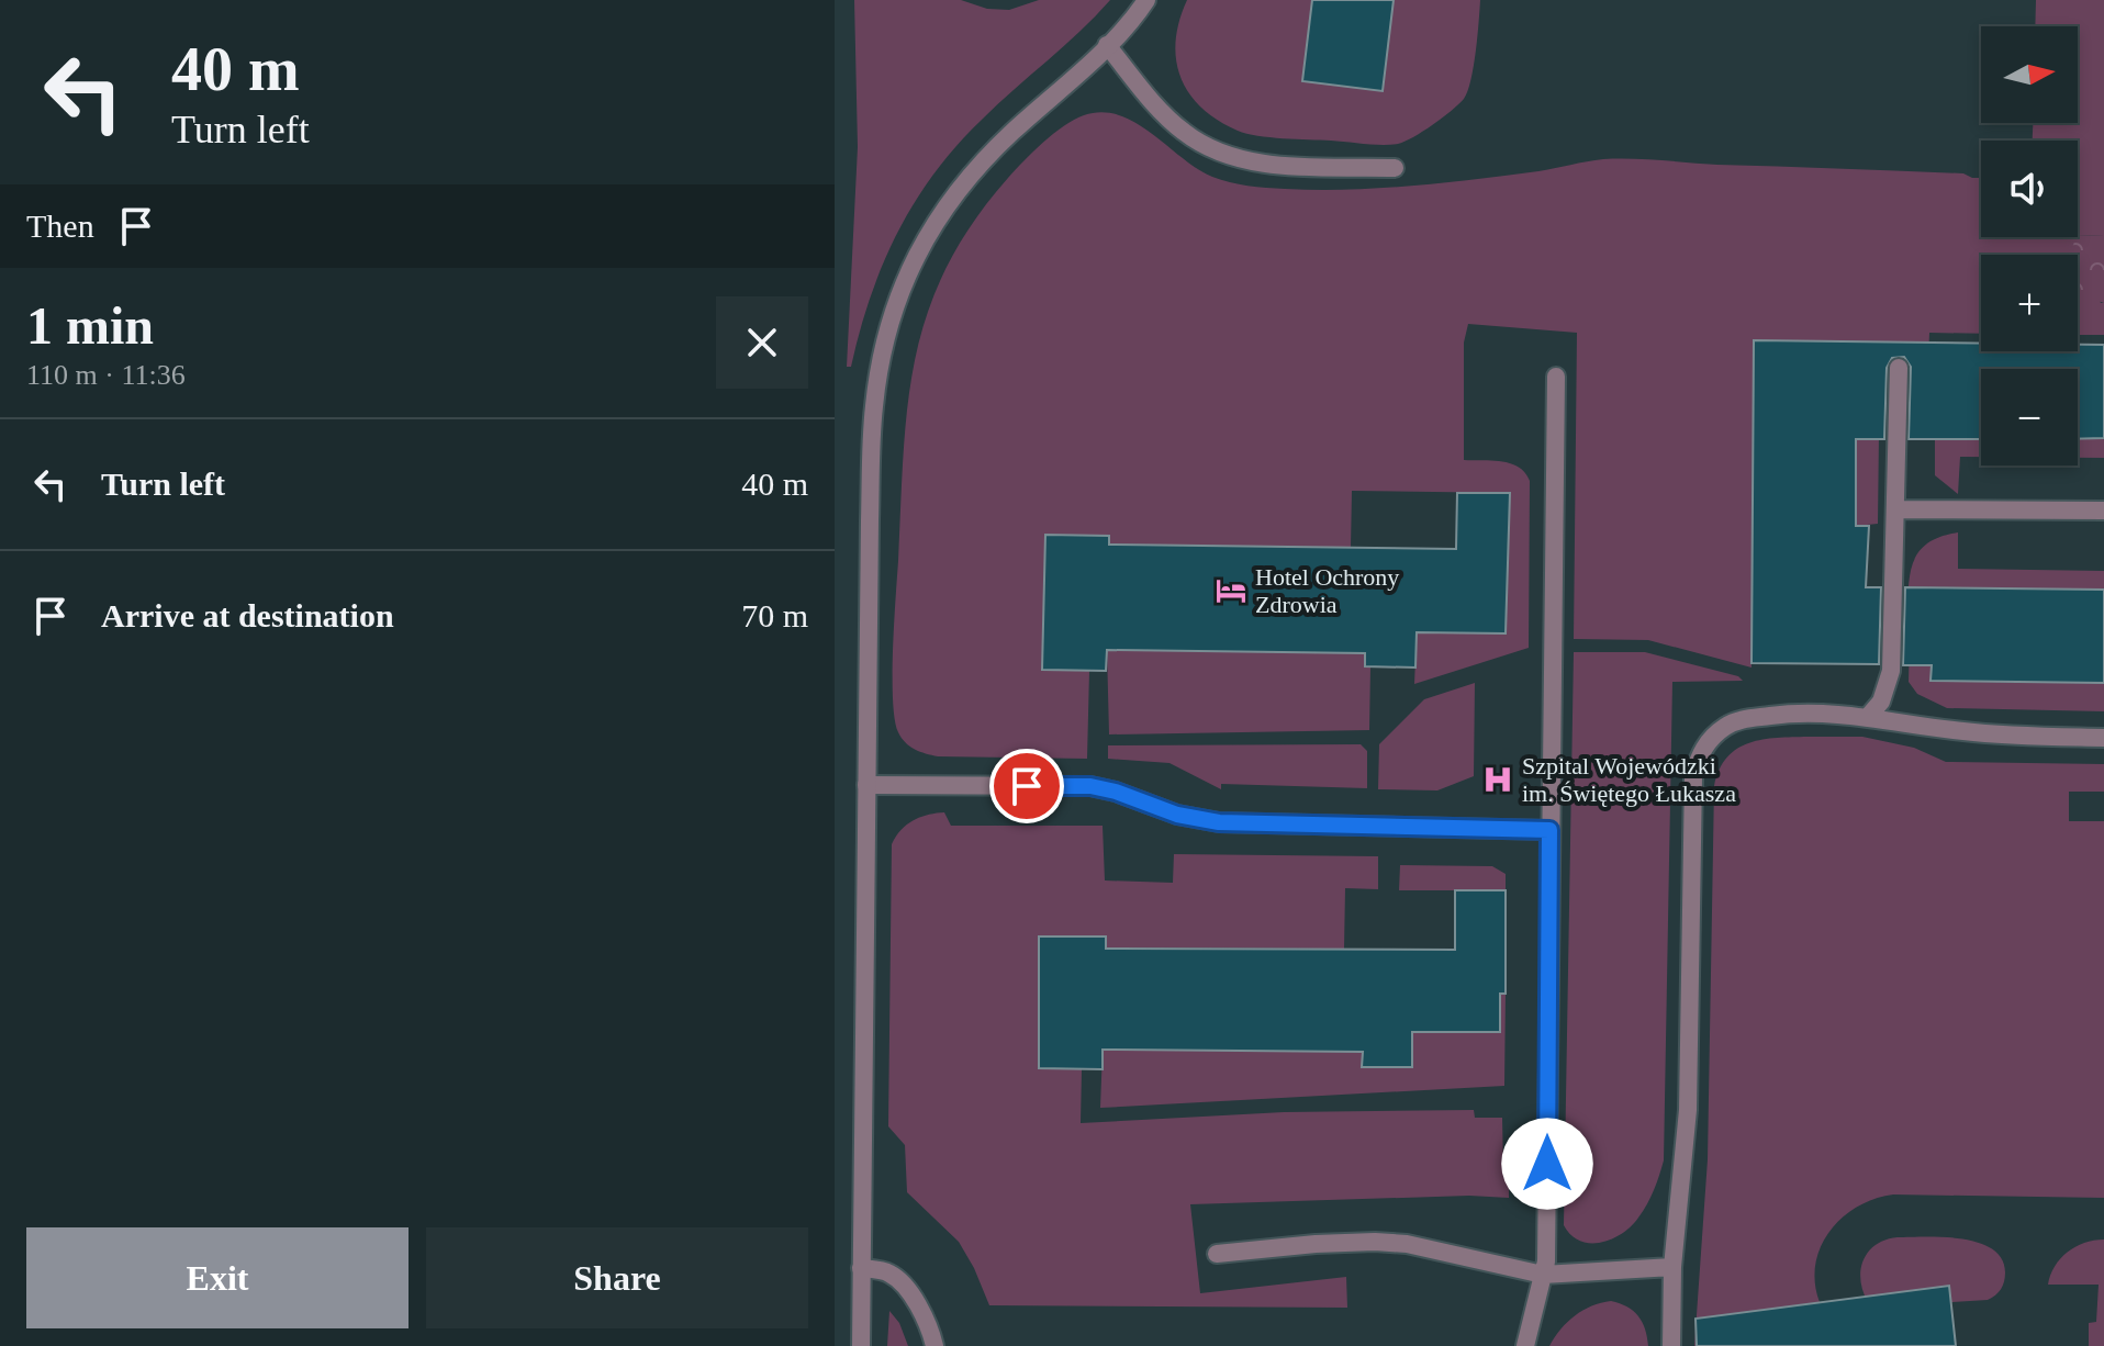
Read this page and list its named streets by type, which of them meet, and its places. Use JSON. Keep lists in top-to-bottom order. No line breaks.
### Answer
{"places":{"hotel":["Hotel Ochrony Zdrowia"],"hospital":["Szpital Wojewódzki im. Świętego Łukasza"]},"north":"right","page":{"turn":["40 m","Turn left"],"map_buttons":["+","−"],"then":"Then","heading":["1 min","110 m · 11:36"],"list":[{"name":"Turn left","value":"40 m"},{"name":"Arrive at destination","value":"70 m"}],"buttons":["Exit","Share"]}}
